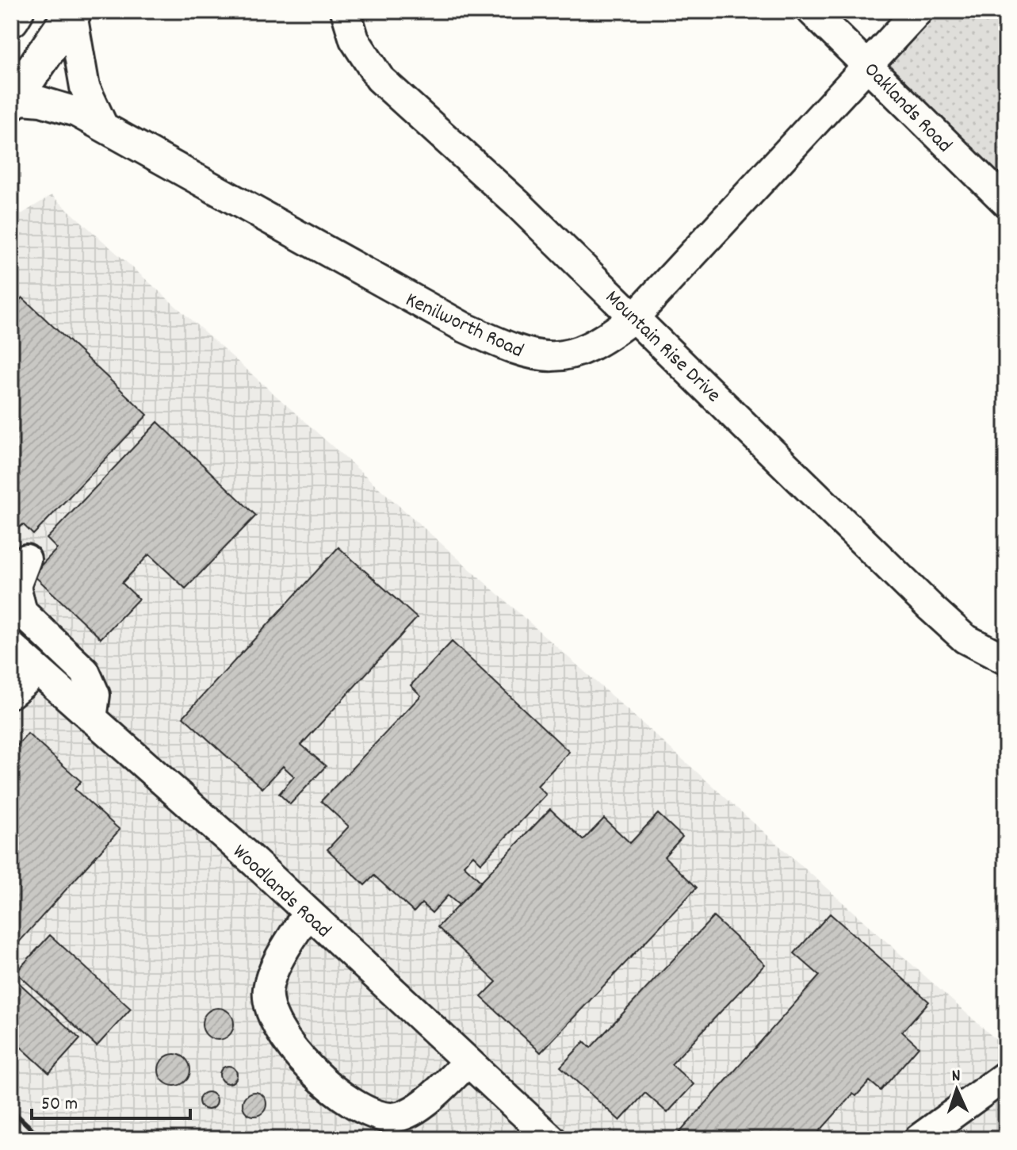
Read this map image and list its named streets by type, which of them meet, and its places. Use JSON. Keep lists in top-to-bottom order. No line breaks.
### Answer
{"streets":{"street":["Oaklands Road","Kenilworth Road","Mountain Rise Drive","Woodlands Road"]},"crossings":[["Oaklands Road","Kenilworth Road"],["Kenilworth Road","Mountain Rise Drive"]],"scale_bar":"50 m","north":"top"}
